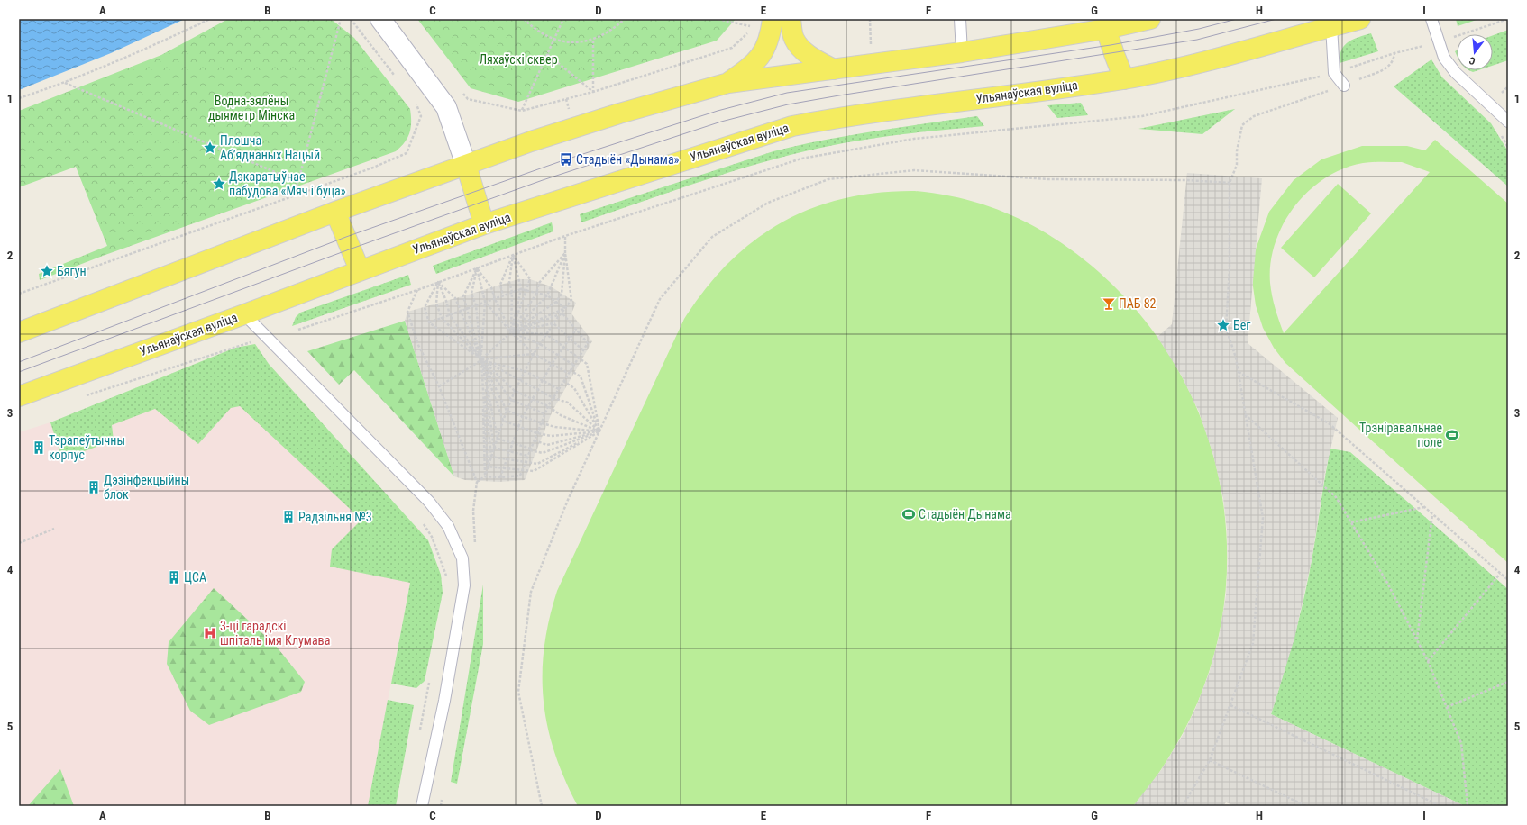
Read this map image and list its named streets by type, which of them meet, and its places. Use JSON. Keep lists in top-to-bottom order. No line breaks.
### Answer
{"streets":{"main road":["Ульянаўская вуліца"]},"parks":["Ляхаўскі сквер","Водна-зялёны дыяметр Мінска"],"places":{"place":["Плошча Абʼяднаных Нацый","Дэкаратыўнае пабудова «Мяч і буца»","Бягун","Бег"],"bus stop":["Стадыён «Дынама»"],"bar":["ПАБ 82"],"sports":["Трэніравальнае поле","Стадыён Дынама"],"building":["Тэрапеўтычны корпус","Дэзінфекцыйны блок","Радзільня №3","ЦСА"],"hospital":["3-ці гарадскі шпіталь імя Клумава"]},"north":"bottom","grid":{"columns":["A","B","C","D","E","F","G","H","I"],"rows":["1","2","3","4","5"]}}
